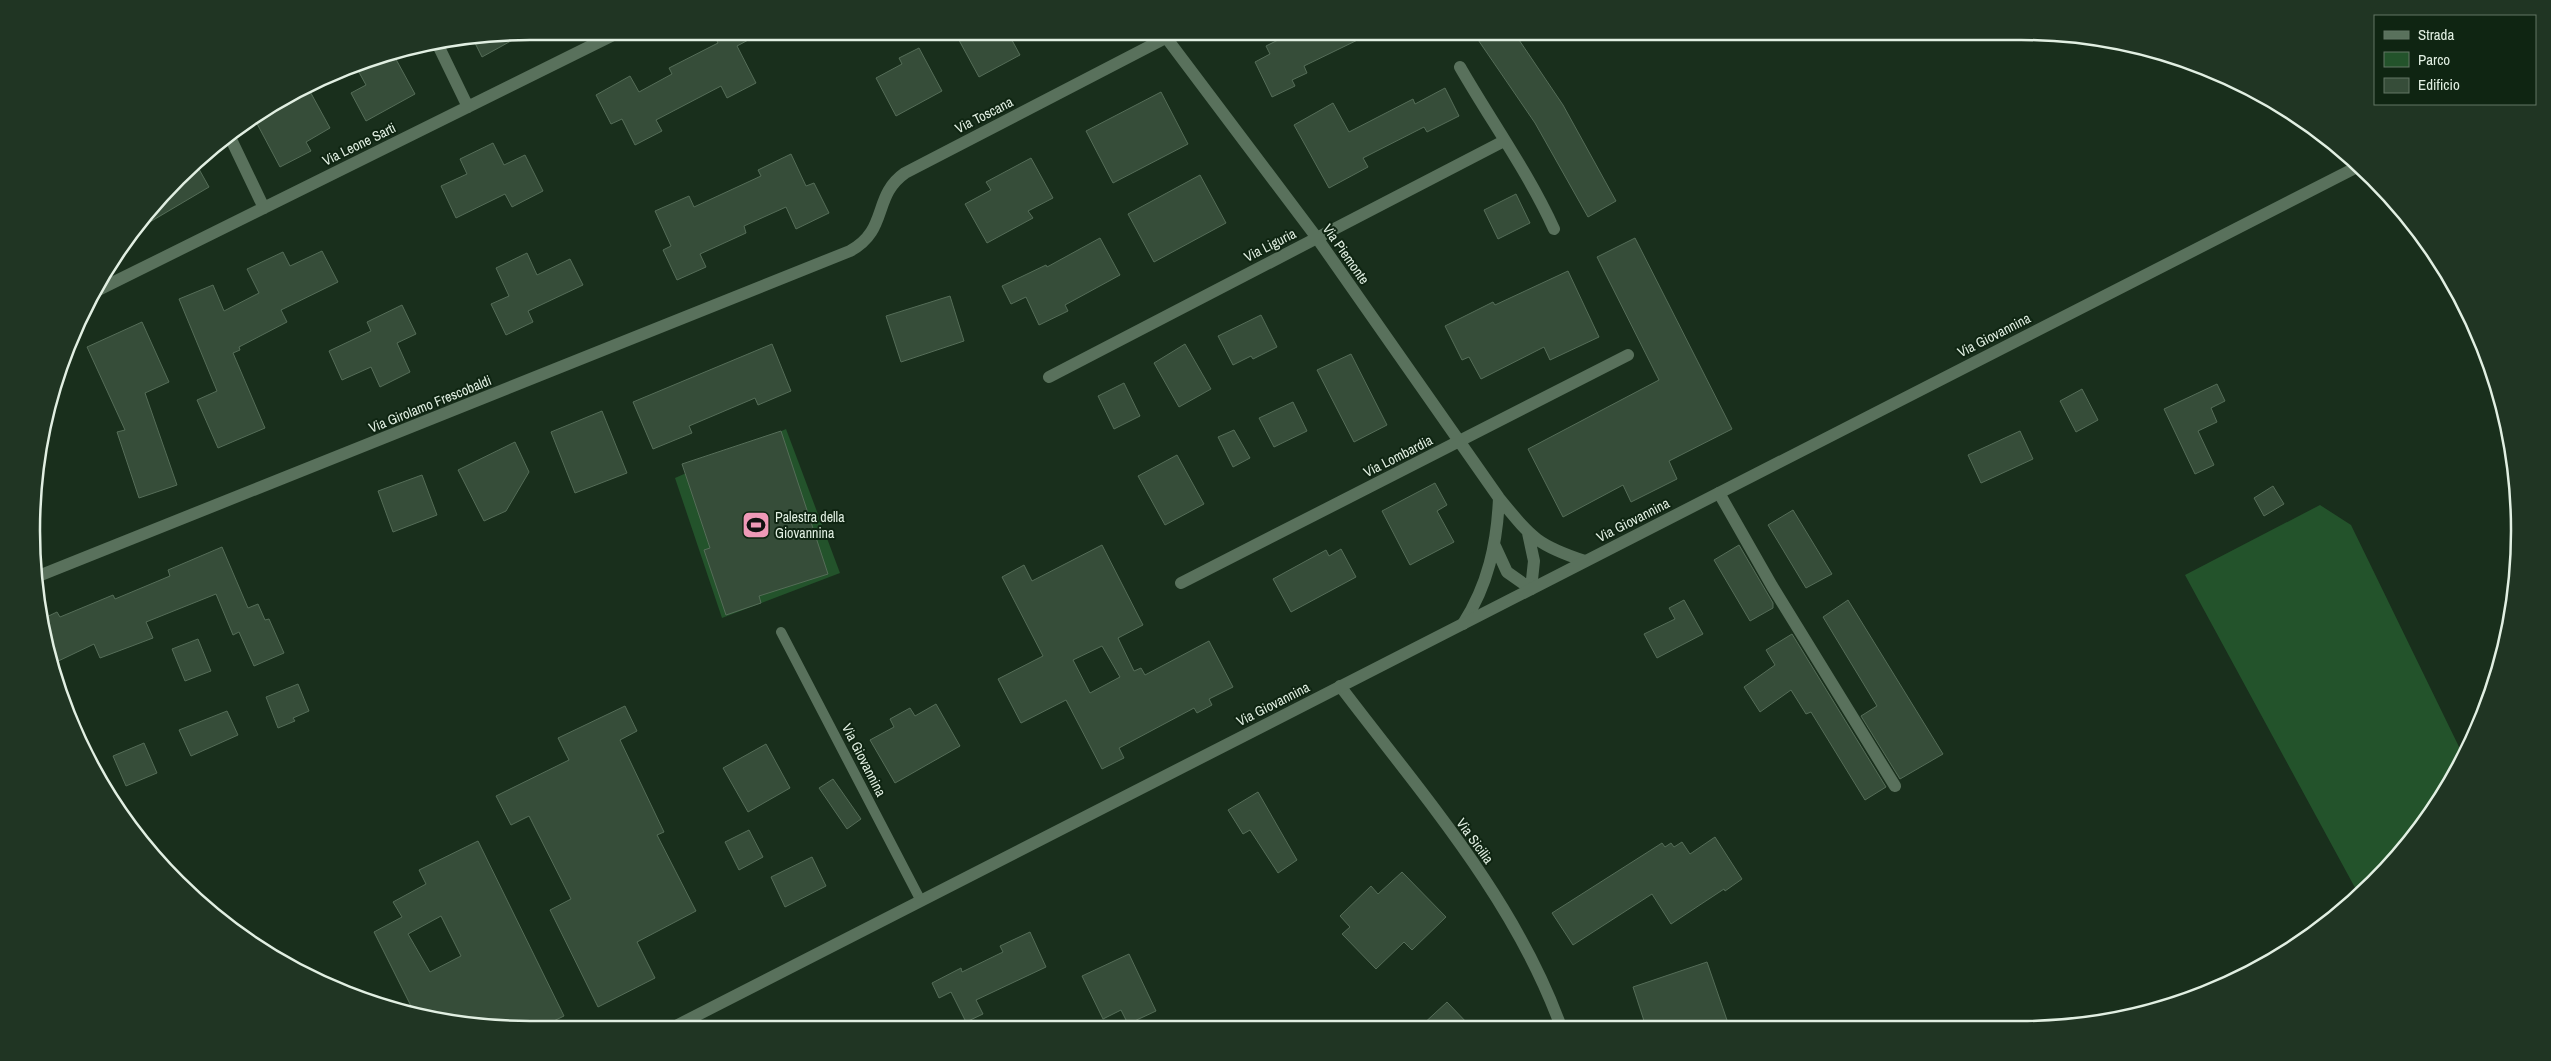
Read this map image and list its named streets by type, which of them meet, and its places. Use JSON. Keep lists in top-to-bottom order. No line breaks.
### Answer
{"streets":{"street":["Via Toscana","Via Leone Sarti","Via Liguria","Via Piemonte","Via Giovannina","Via Girolamo Frescobaldi","Via Lombardia","Via Sicilia"]},"crossings":[["Via Toscana","Via Girolamo Frescobaldi"],["Via Liguria","Via Piemonte"],["Via Piemonte","Via Giovannina"],["Via Piemonte","Via Lombardia"],["Via Giovannina","Via Sicilia"]],"places":{"sports":["Palestra della Giovannina"]},"legend":["Strada","Parco","Edificio"]}
